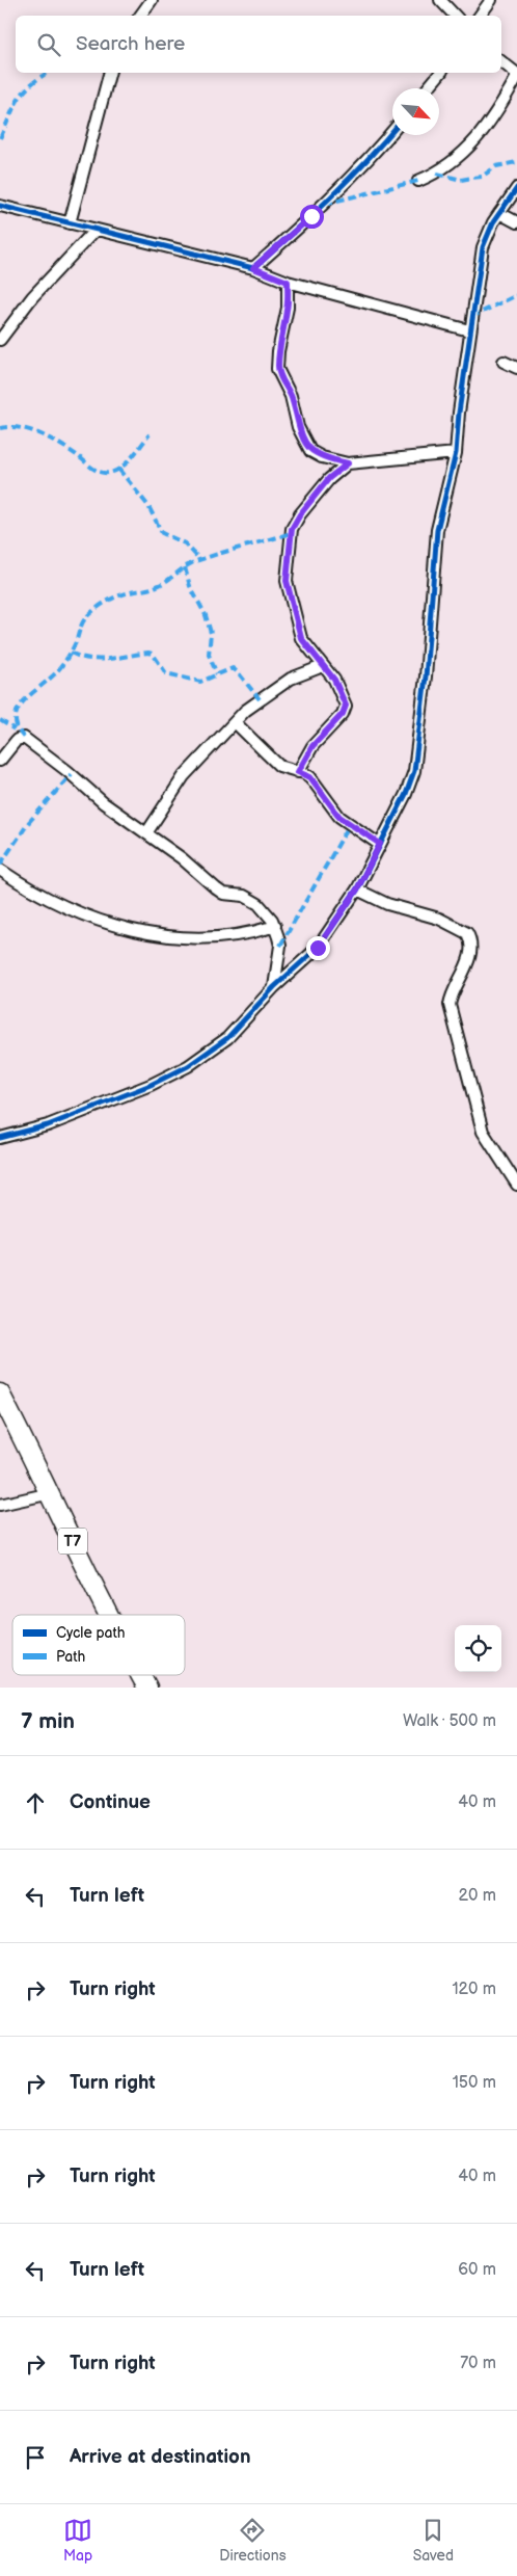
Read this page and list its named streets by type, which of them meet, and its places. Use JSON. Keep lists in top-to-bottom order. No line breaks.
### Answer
{"streets":{"highway":["T7"]},"legend":["Cycle path","Path"],"north":"bottom right","page":{"search":"Search here","heading":["7 min","Walk · 500 m"],"list":[["Continue","40 m"],["Turn left","20 m"],["Turn right","120 m"],["Turn right","150 m"],["Turn right","40 m"],["Turn left","60 m"],["Turn right","70 m"],"Arrive at destination"],"nav":["Map","Directions","Saved"]}}
